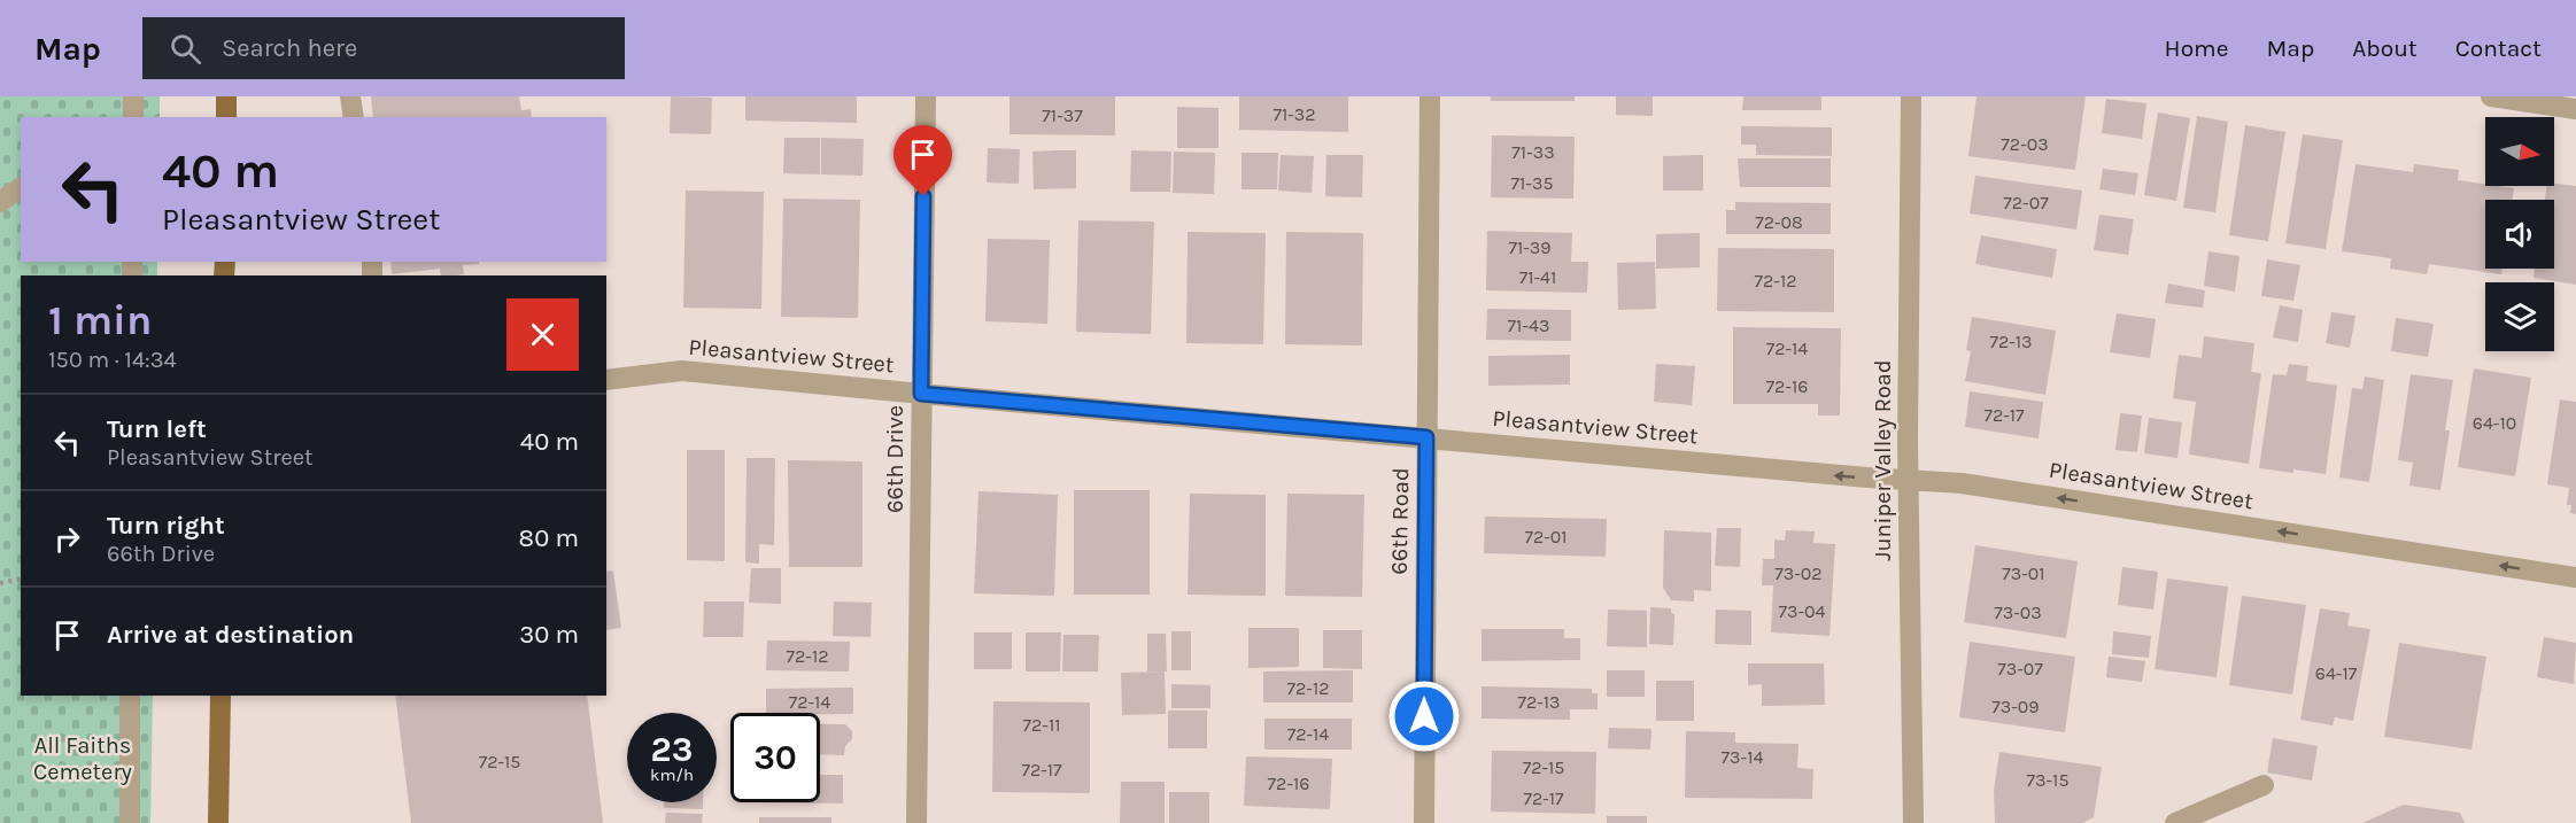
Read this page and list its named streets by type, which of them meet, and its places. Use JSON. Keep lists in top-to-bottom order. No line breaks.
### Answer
{"streets":{"street":["Pleasantview Street","66th Drive","Juniper Valley Road","66th Road"]},"crossings":[["Pleasantview Street","66th Drive"],["Pleasantview Street","Juniper Valley Road"],["Pleasantview Street","66th Road"]],"one_way":["Pleasantview Street"],"parks":["All Faiths Cemetery"],"house_numbers":["71-32","71-37","72-03","71-33","71-35","72-07","72-08","71-39","71-41","72-12","71-43","72-13","72-14","72-16","72-17","64-10","72-01","73-02","73-01","73-04","73-03","72-12","73-07","64-17","72-12","72-14","72-13","73-09","72-11","72-14","73-14","72-15","72-15","72-17","73-15","72-16","72-17"],"north":"right","page":{"header":"Map","search":"Search here","nav":["Home","Map","About","Contact"],"turn":["40 m","Pleasantview Street"],"heading":["1 min","150 m · 14:34"],"list":[{"name":"Turn left","note":"Pleasantview Street","value":"40 m"},{"name":"Turn right","note":"66th Drive","value":"80 m"},{"name":"Arrive at destination","value":"30 m"}],"speed":"23 km/h","limit":"30"}}
